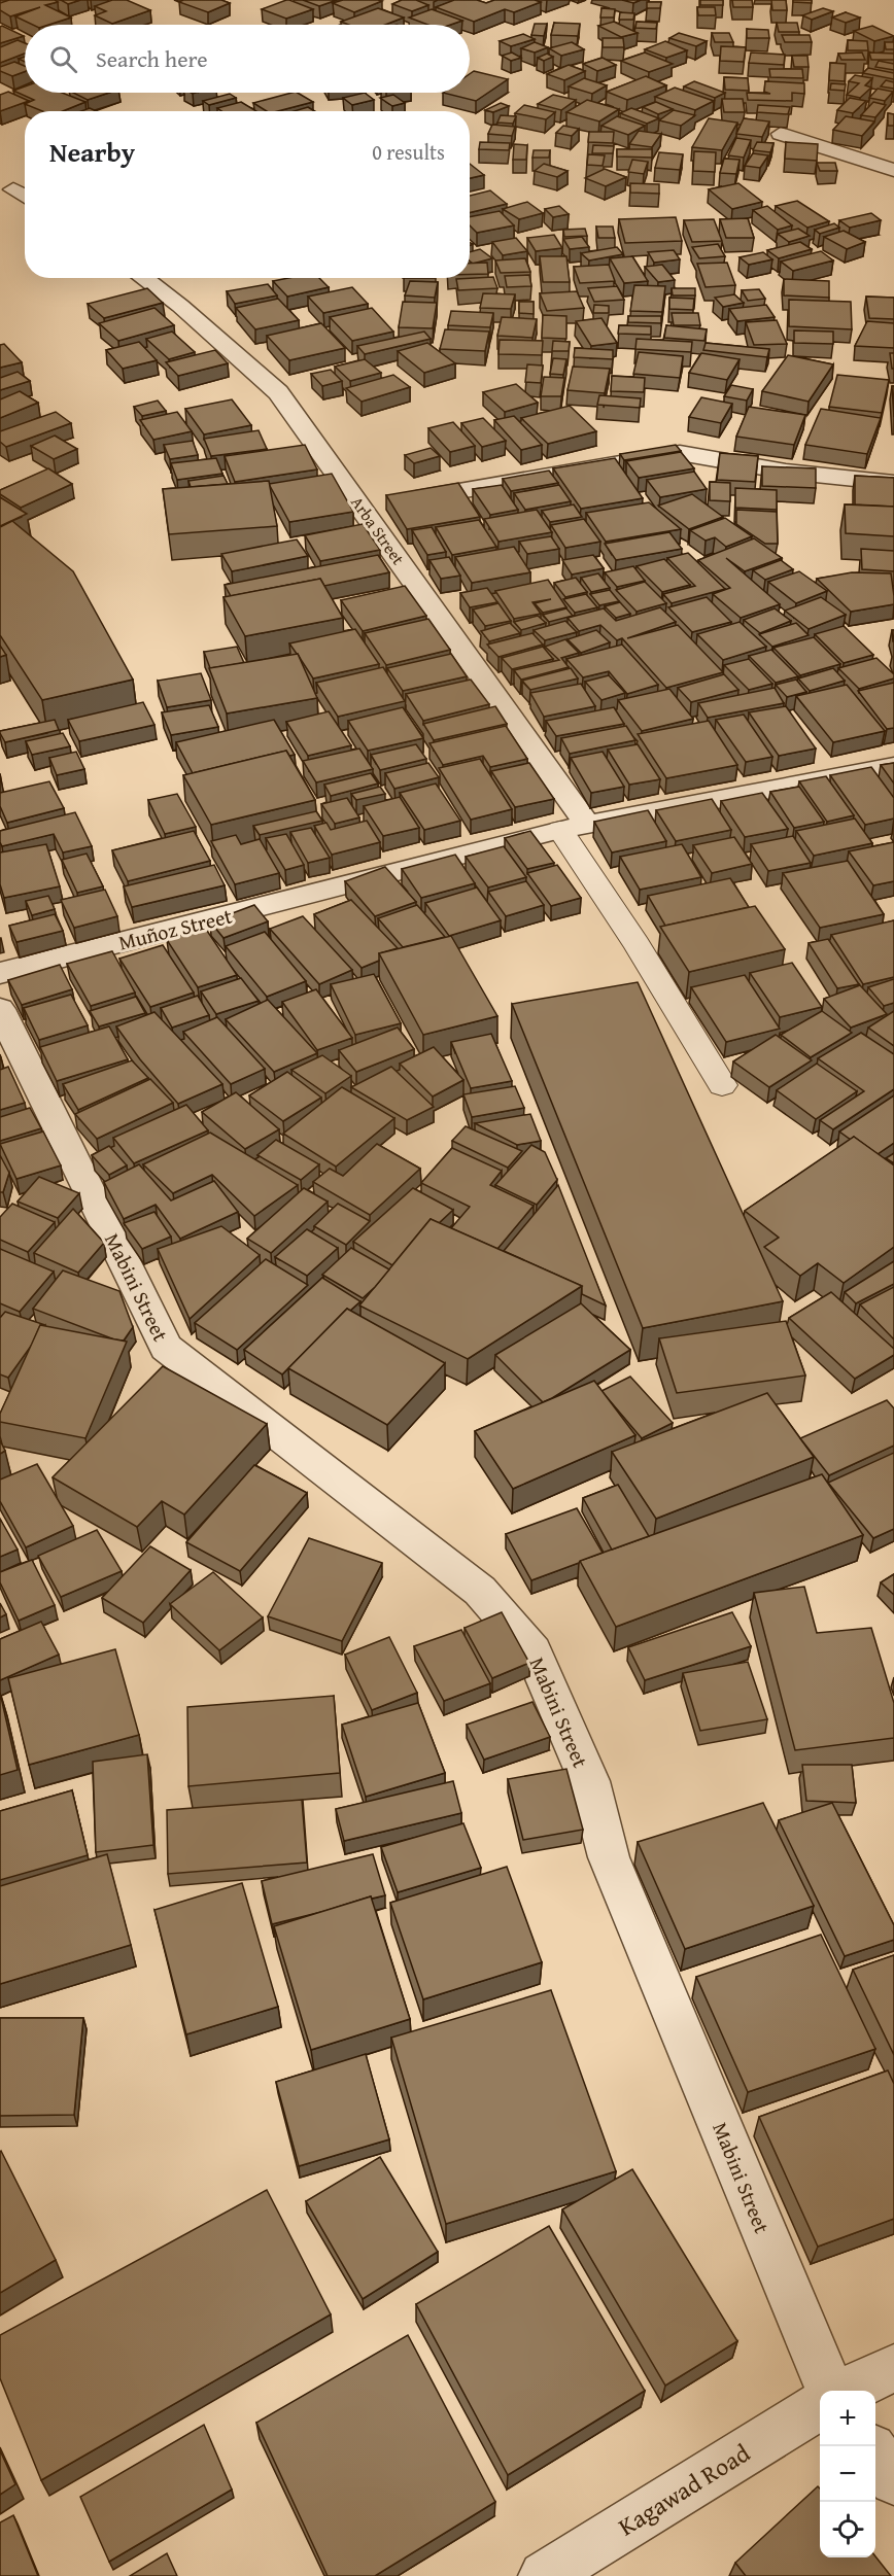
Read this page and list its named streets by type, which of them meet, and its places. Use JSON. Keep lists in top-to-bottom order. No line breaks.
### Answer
{"streets":{"street":["Arba Street","Muñoz Street","Mabini Street","Kagawad Road"]},"crossings":[["Arba Street","Muñoz Street"]],"page":{"search":"Search here","heading":["Nearby","0 results"],"map_buttons":["+","−"]}}
